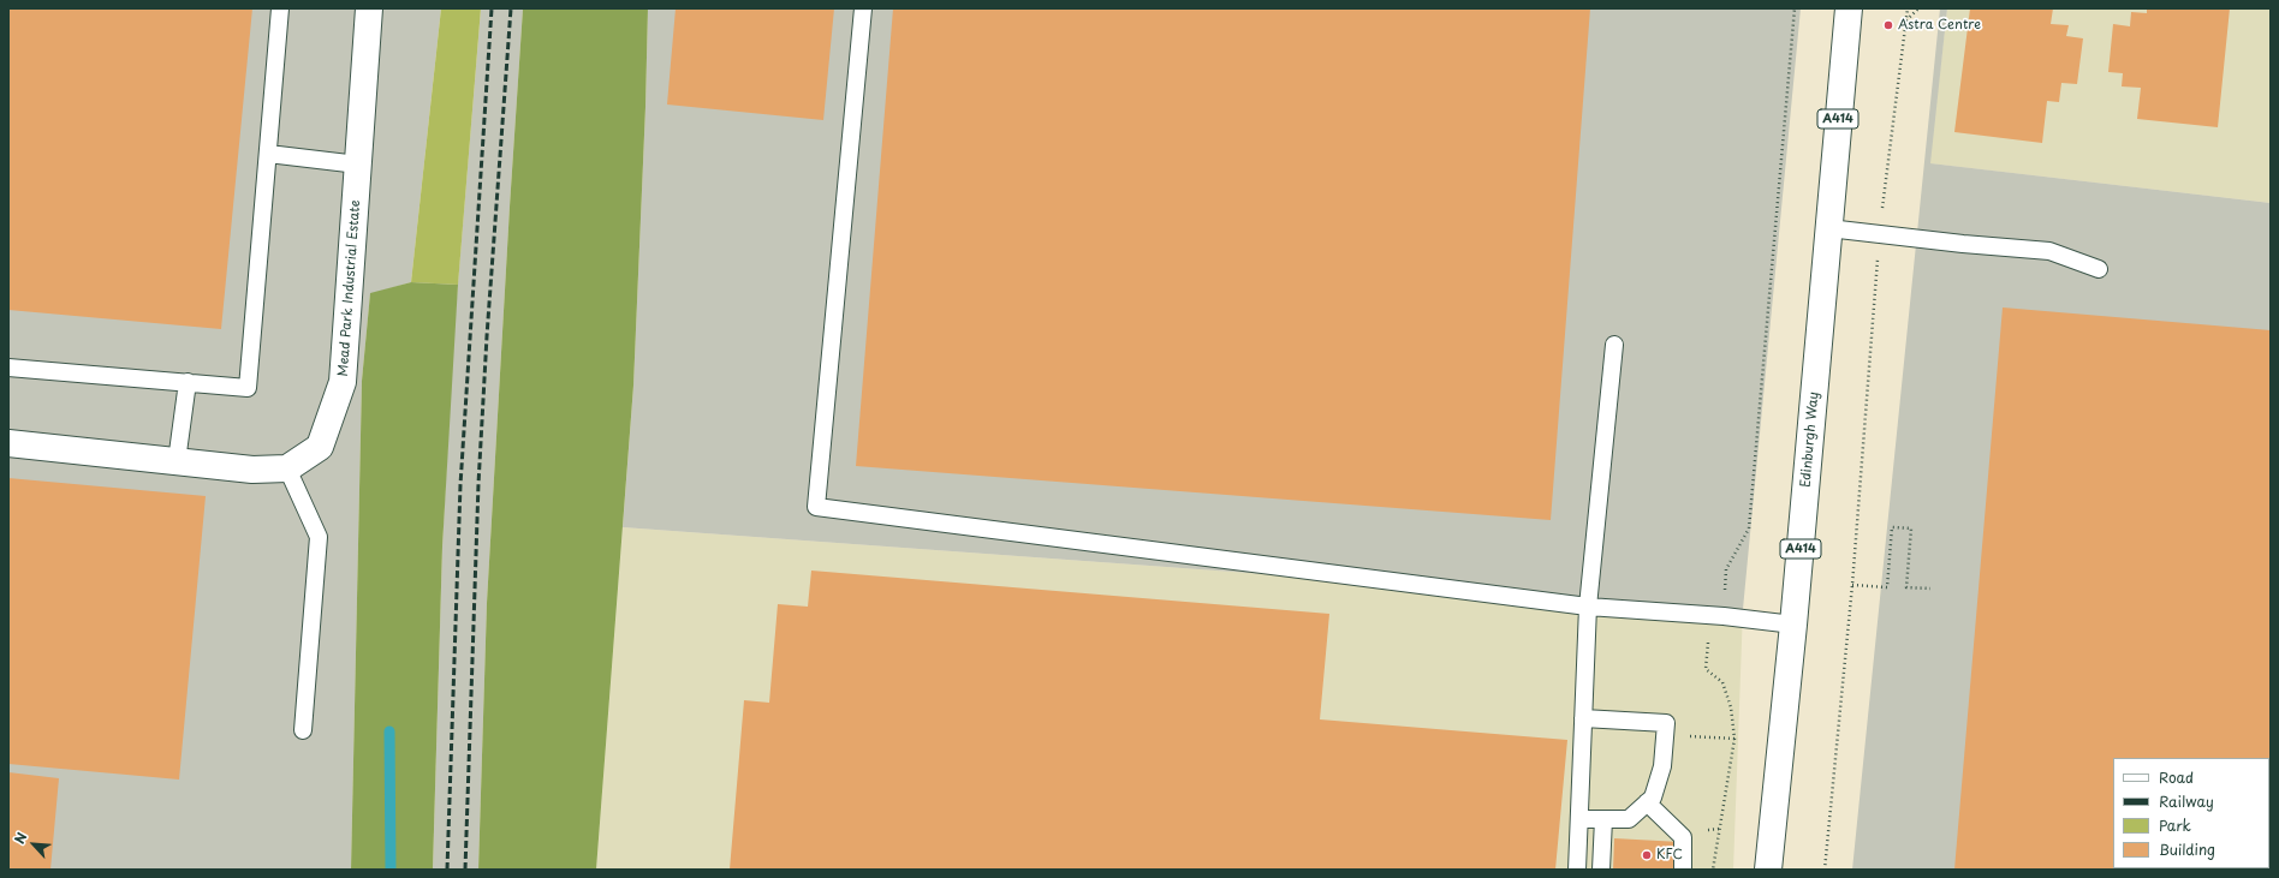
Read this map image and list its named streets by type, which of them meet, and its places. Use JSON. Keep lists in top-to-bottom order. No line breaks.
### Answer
{"streets":{"main road":["A414","Mead Park Industrial Estate","Edinburgh Way"]},"places":["Astra Centre","KFC"],"legend":["Road","Railway","Park","Building"],"north":"top left"}
